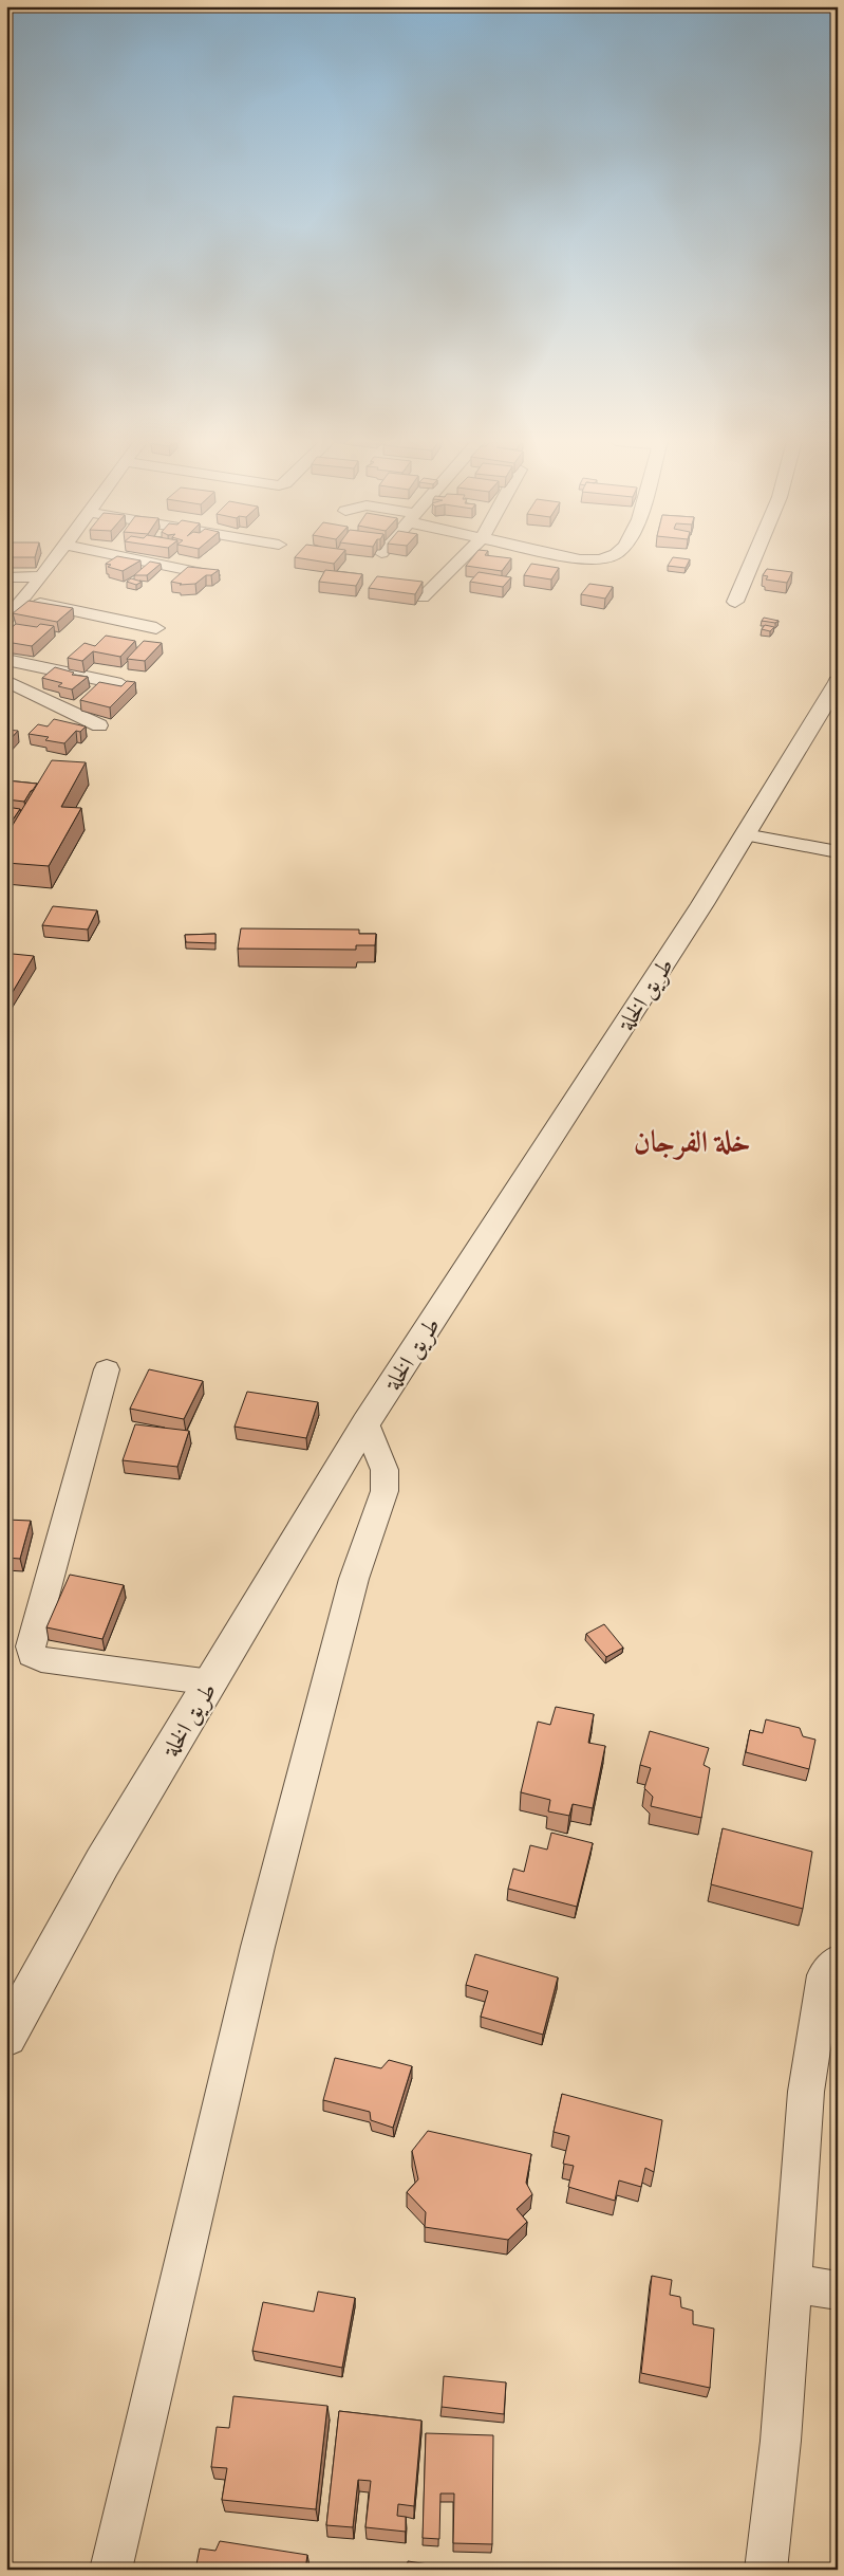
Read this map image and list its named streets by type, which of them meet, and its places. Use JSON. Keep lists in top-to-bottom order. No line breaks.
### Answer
{"streets":{"street":["طريق الخلة"]},"districts":["خلة الفرجان"]}
